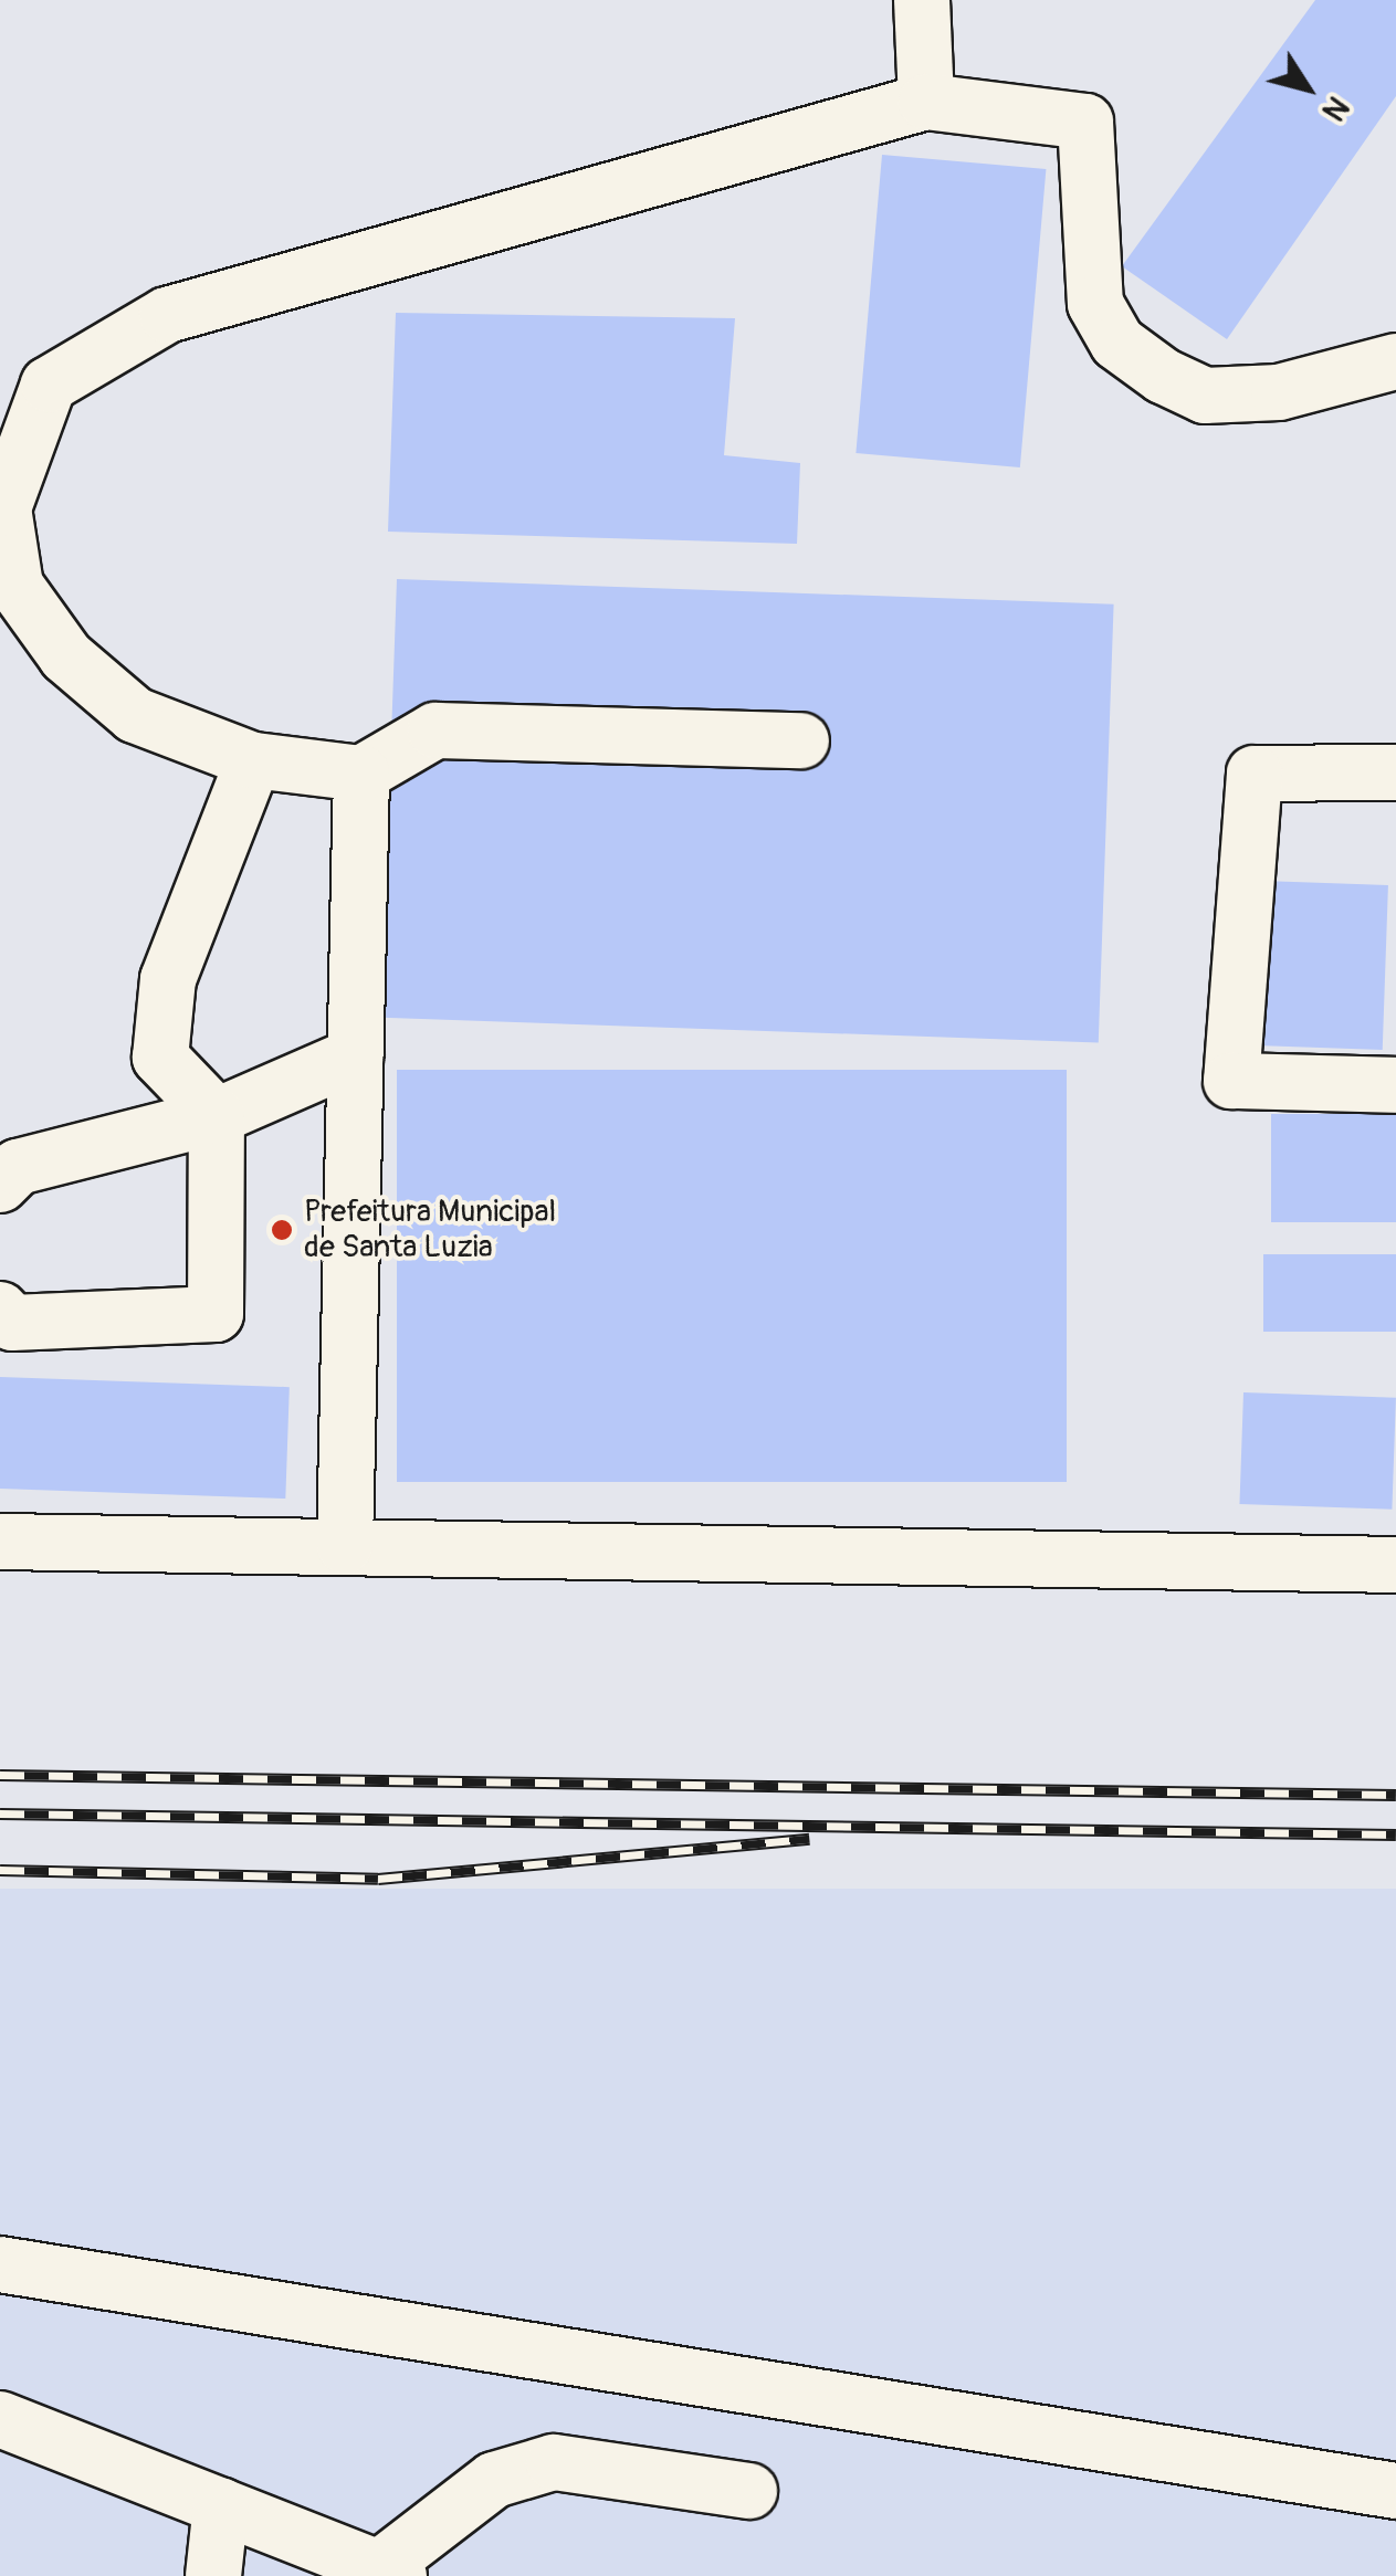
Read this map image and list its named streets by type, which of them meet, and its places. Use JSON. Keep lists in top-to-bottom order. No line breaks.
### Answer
{"places":["Prefeitura Municipal de Santa Luzia"],"north":"bottom right"}
